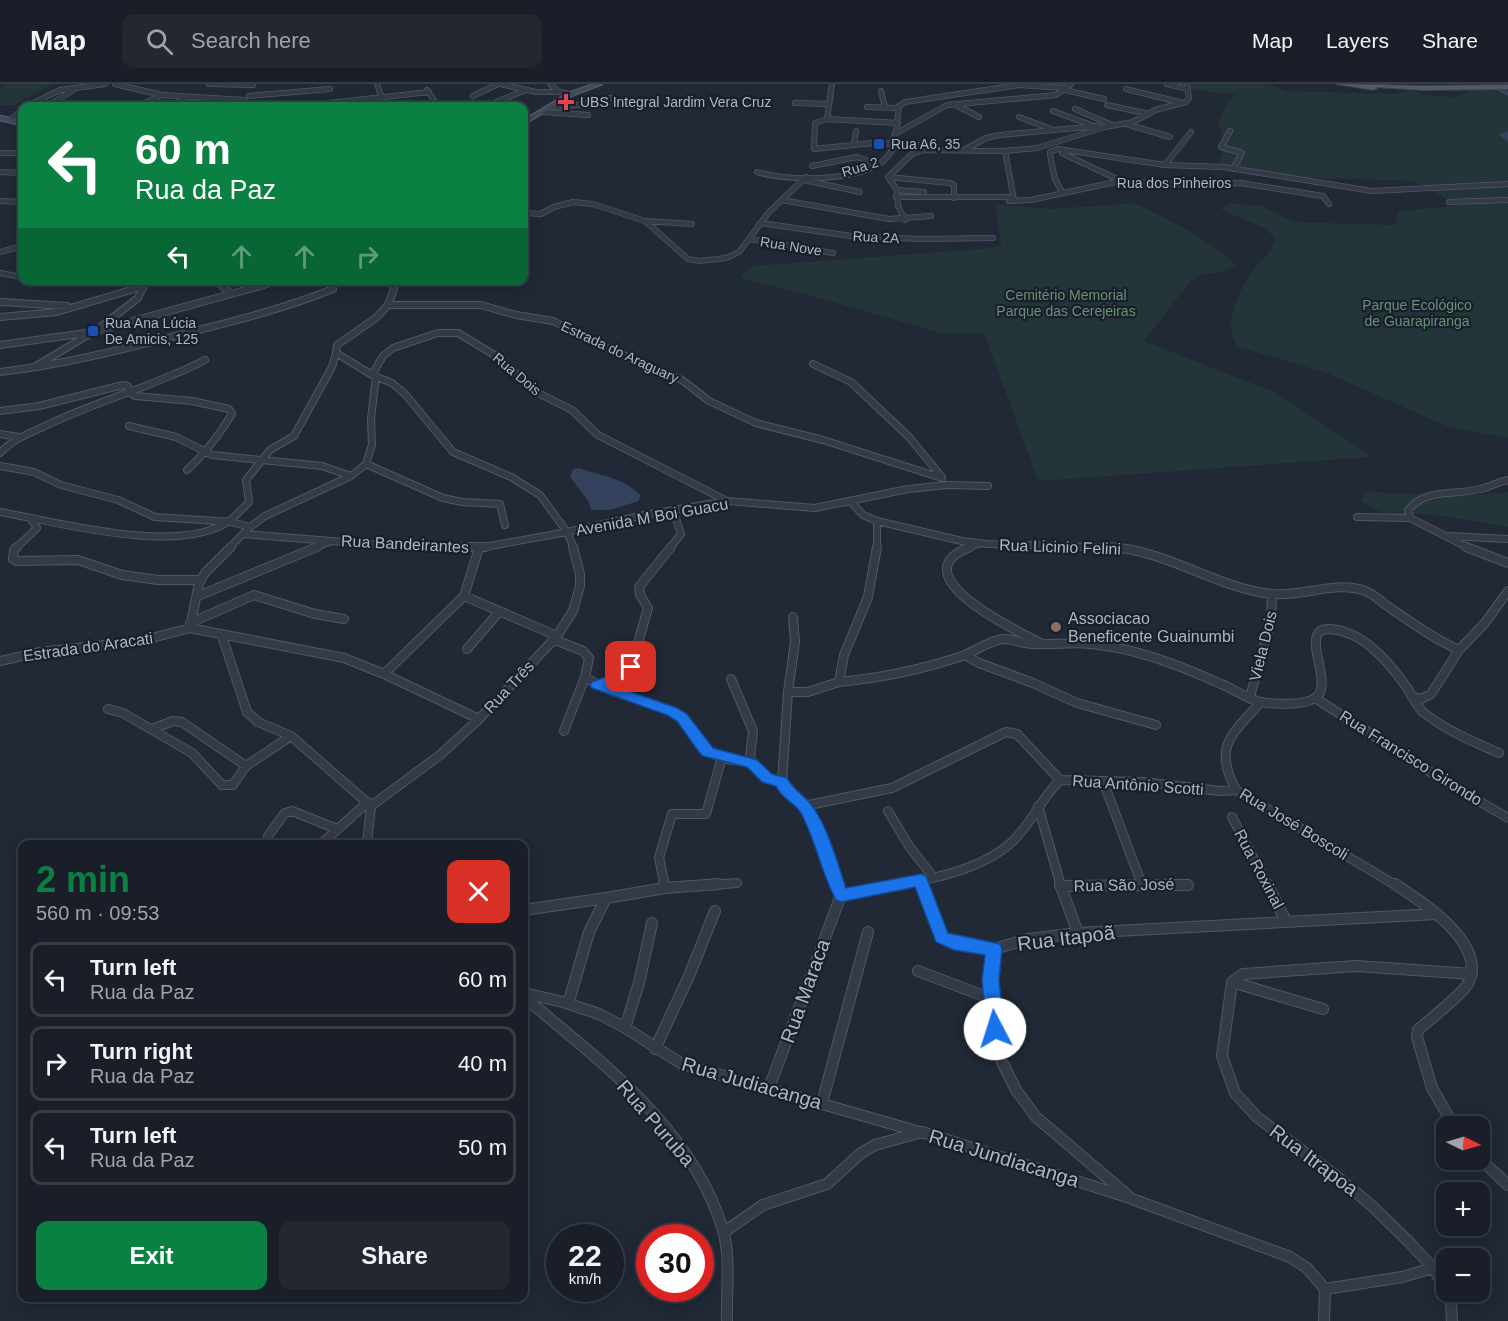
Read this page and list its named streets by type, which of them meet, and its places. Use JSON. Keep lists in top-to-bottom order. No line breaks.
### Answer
{"streets":{"street":["Rua 2","Rua dos Pinheiros","Rua 2A","Rua Nove","Estrada do Araguary","Rua Dois","Avenida M Boi Guacu","Rua Bandeirantes","Rua Licinio Felini","Viela Dois","Estrada do Aracati","Rua Três","Rua Francisco Girondo","Rua Antônio Scotti","Rua José Boscoli","Rua Roxinal","Rua São José","Rua Itapoã","Rua Maraca","Rua Judiacanga","Rua Puruba","Rua Jundiacanga","Rua Itrapoa"]},"crossings":[["Rua Dois","Avenida M Boi Guacu"],["Avenida M Boi Guacu","Rua Bandeirantes"],["Avenida M Boi Guacu","Rua Licinio Felini"],["Avenida M Boi Guacu","Rua Três"],["Rua Bandeirantes","Rua Três"],["Rua Licinio Felini","Viela Dois"],["Estrada do Aracati","Rua Três"],["Rua Antônio Scotti","Rua José Boscoli"],["Rua José Boscoli","Rua Itapoã"],["Rua Roxinal","Rua Itapoã"],["Rua São José","Rua Itapoã"],["Rua Itapoã","Rua Jundiacanga"],["Rua Maraca","Rua Judiacanga"],["Rua Judiacanga","Rua Jundiacanga"],["Rua Puruba","Rua Jundiacanga"]],"parks":["Cemitério Memorial Parque das Cerejeiras","Parque Ecológico de Guarapiranga"],"places":{"health":["UBS Integral Jardim Vera Cruz"],"transit":["Rua A6, 35","Rua Ana Lúcia De Amicis, 125"],"other":["Associacao Beneficente Guainumbi"]},"north":"right","page":{"header":"Map","search":"Search here","nav":["Map","Layers","Share"],"turn":["60 m","Rua da Paz"],"heading":["2 min","560 m · 09:53"],"list":[{"name":"Turn left","note":"Rua da Paz","value":"60 m"},{"name":"Turn right","note":"Rua da Paz","value":"40 m"},{"name":"Turn left","note":"Rua da Paz","value":"50 m"}],"map_buttons":["+","−"],"buttons":["Exit","Share"],"speed":"22 km/h","limit":"30"}}
